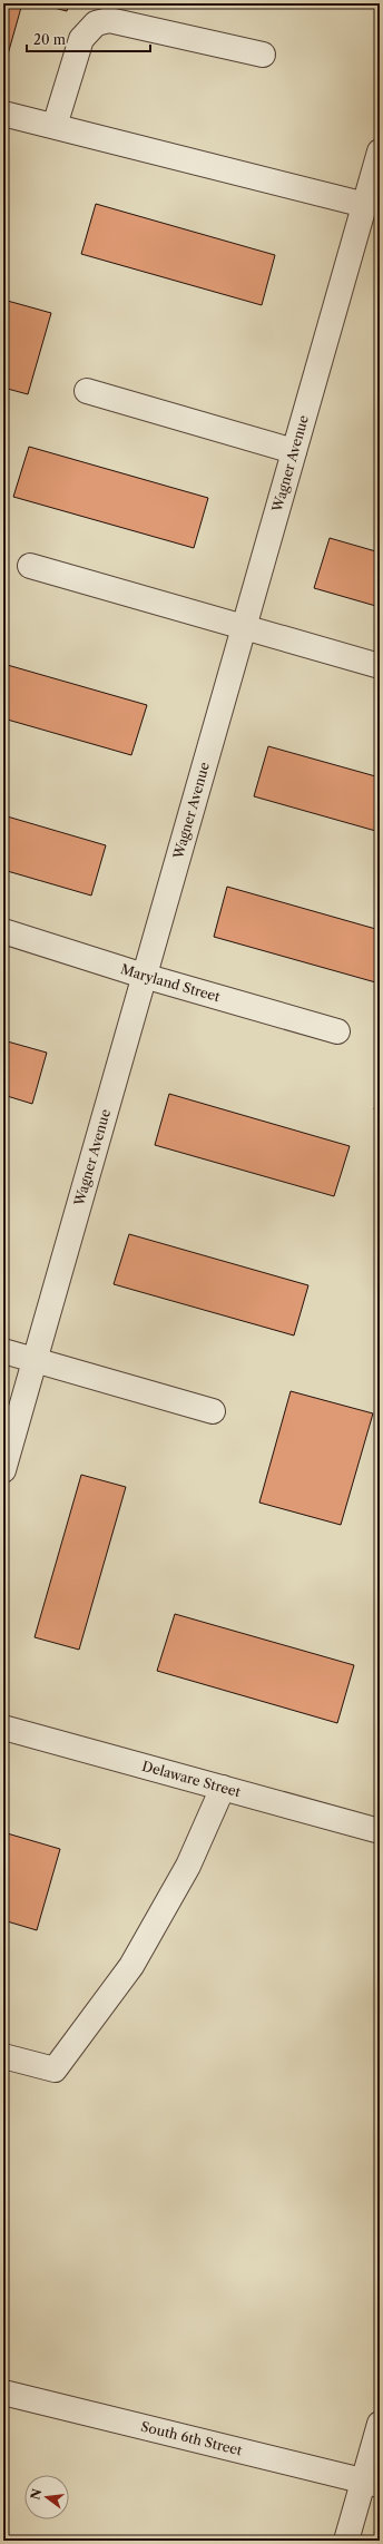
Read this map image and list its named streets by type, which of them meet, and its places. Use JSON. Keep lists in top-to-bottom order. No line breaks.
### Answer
{"streets":{"street":["Wagner Avenue","Maryland Street","Delaware Street","South 6th Street"]},"crossings":[["Wagner Avenue","Maryland Street"]],"scale_bar":"20 m","north":"left"}
